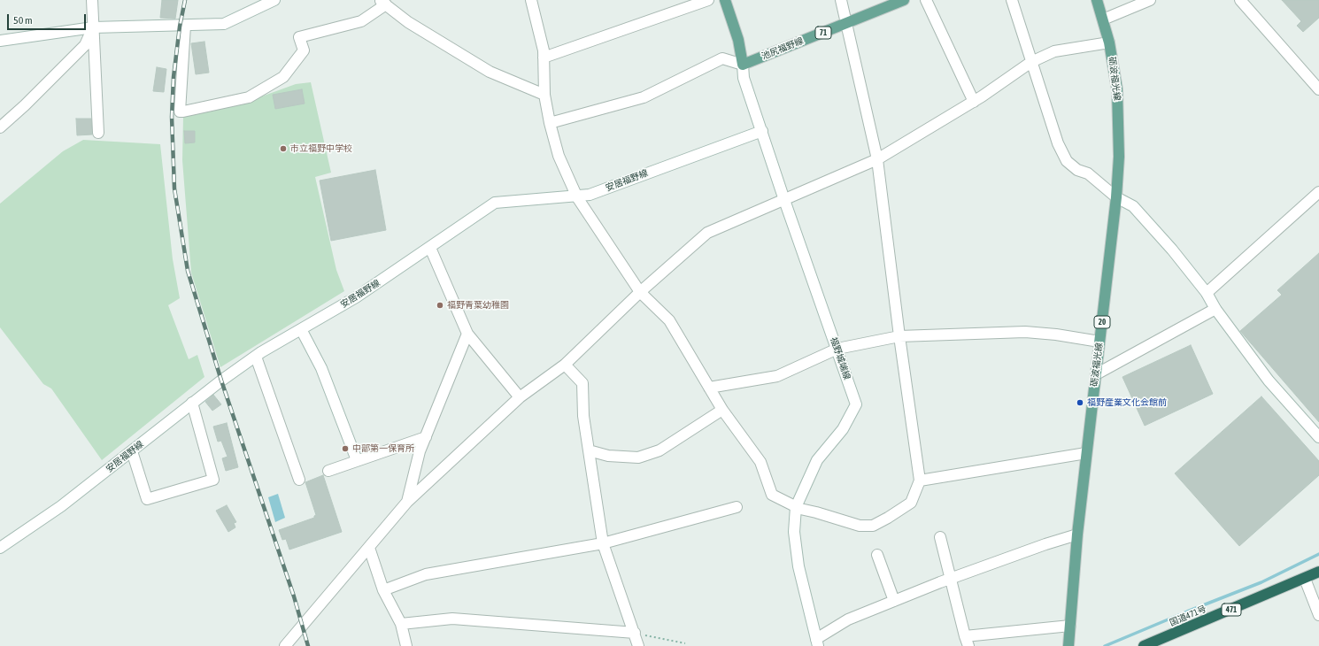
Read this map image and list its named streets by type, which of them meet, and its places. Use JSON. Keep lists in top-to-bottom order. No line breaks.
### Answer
{"streets":{"highway":["471","国道471号"],"main road":["71","池尻福野線","砺波福光線","20"],"street":["安居福野線","福野城端線"]},"crossings":[["池尻福野線","福野城端線"],["安居福野線","福野城端線"]],"places":["市立福野中学校","福野青葉幼稚園","福野産業文化会館前","中部第一保育所"],"scale_bar":"50 m"}
